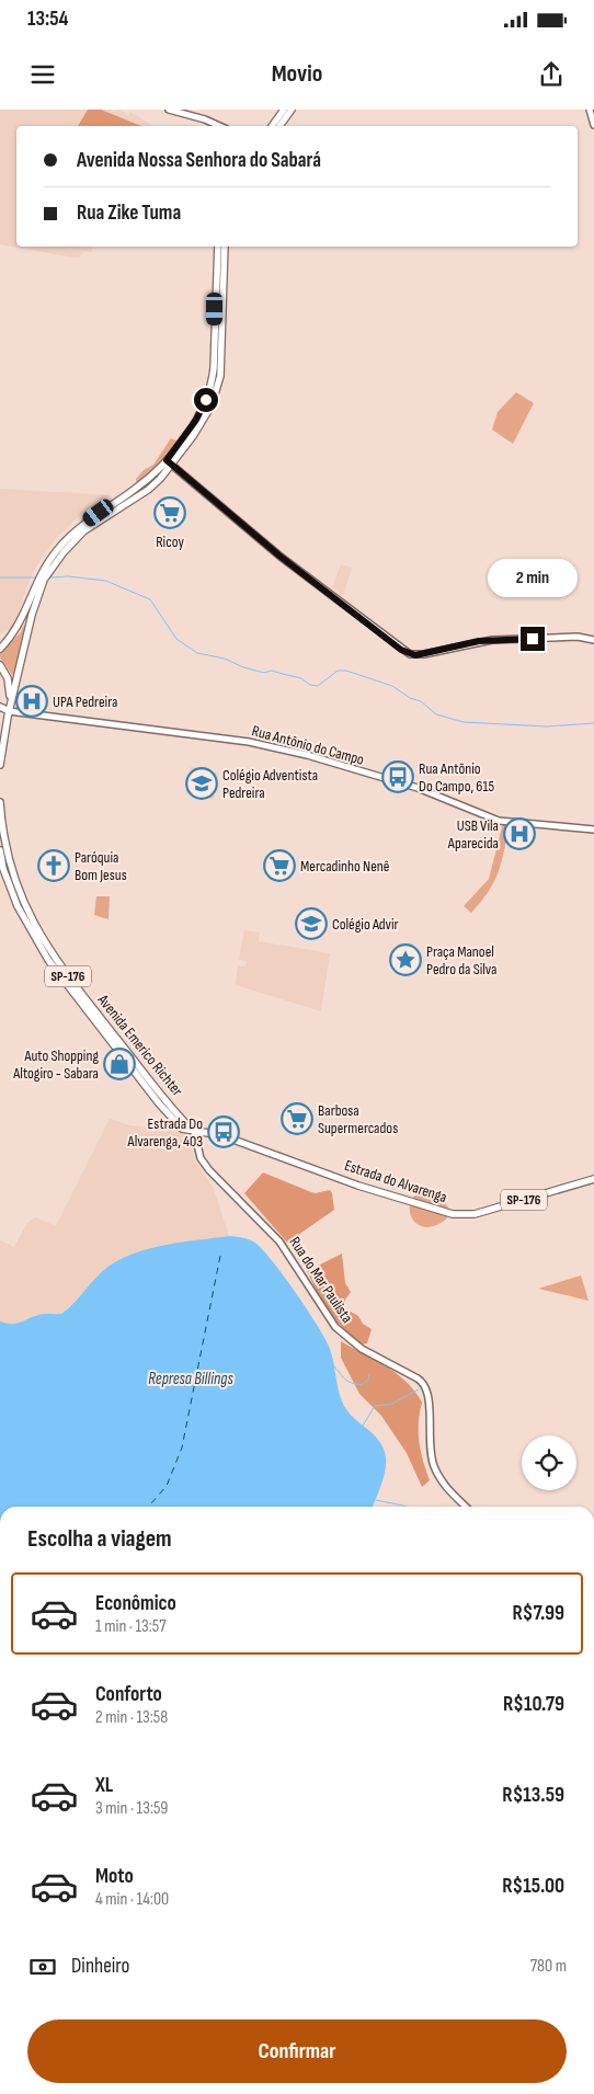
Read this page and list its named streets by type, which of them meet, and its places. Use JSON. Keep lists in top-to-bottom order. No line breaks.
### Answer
{"streets":{"main road":["SP-176","Avenida Emerico Richter","Estrada do Alvarenga"],"street":["Rua Antônio do Campo","Rua do Mar Paulista"]},"crossings":[["Avenida Emerico Richter","Estrada do Alvarenga"],["Avenida Emerico Richter","Rua do Mar Paulista"],["Estrada do Alvarenga","Rua do Mar Paulista"]],"water":["Represa Billings"],"places":{"supermarket":["Ricoy","Mercadinho Nenê","Barbosa Supermercados"],"hospital":["UPA Pedreira","USB Vila Aparecida"],"bus stop":["Rua Antônio Do Campo, 615","Estrada Do Alvarenga, 403"],"school or university":["Colégio Adventista Pedreira","Colégio Advir"],"church":["Paróquia Bom Jesus"],"place":["Praça Manoel Pedro da Silva"],"shop":["Auto Shopping Altogiro - Sabara"]},"page":{"status":"13:54","header":"Movio","banner":["Avenida Nossa Senhora do Sabará","Rua Zike Tuma"],"bubble":"2 min","heading":"Escolha a viagem","list":[{"name":"Econômico","note":"1 min · 13:57","value":"R$7.99"},{"name":"Conforto","note":"2 min · 13:58","value":"R$10.79"},{"name":"XL","note":"3 min · 13:59","value":"R$13.59"},{"name":"Moto","note":"4 min · 14:00","value":"R$15.00"}],"pay":["Dinheiro","780 m"],"buttons":"Confirmar"}}
